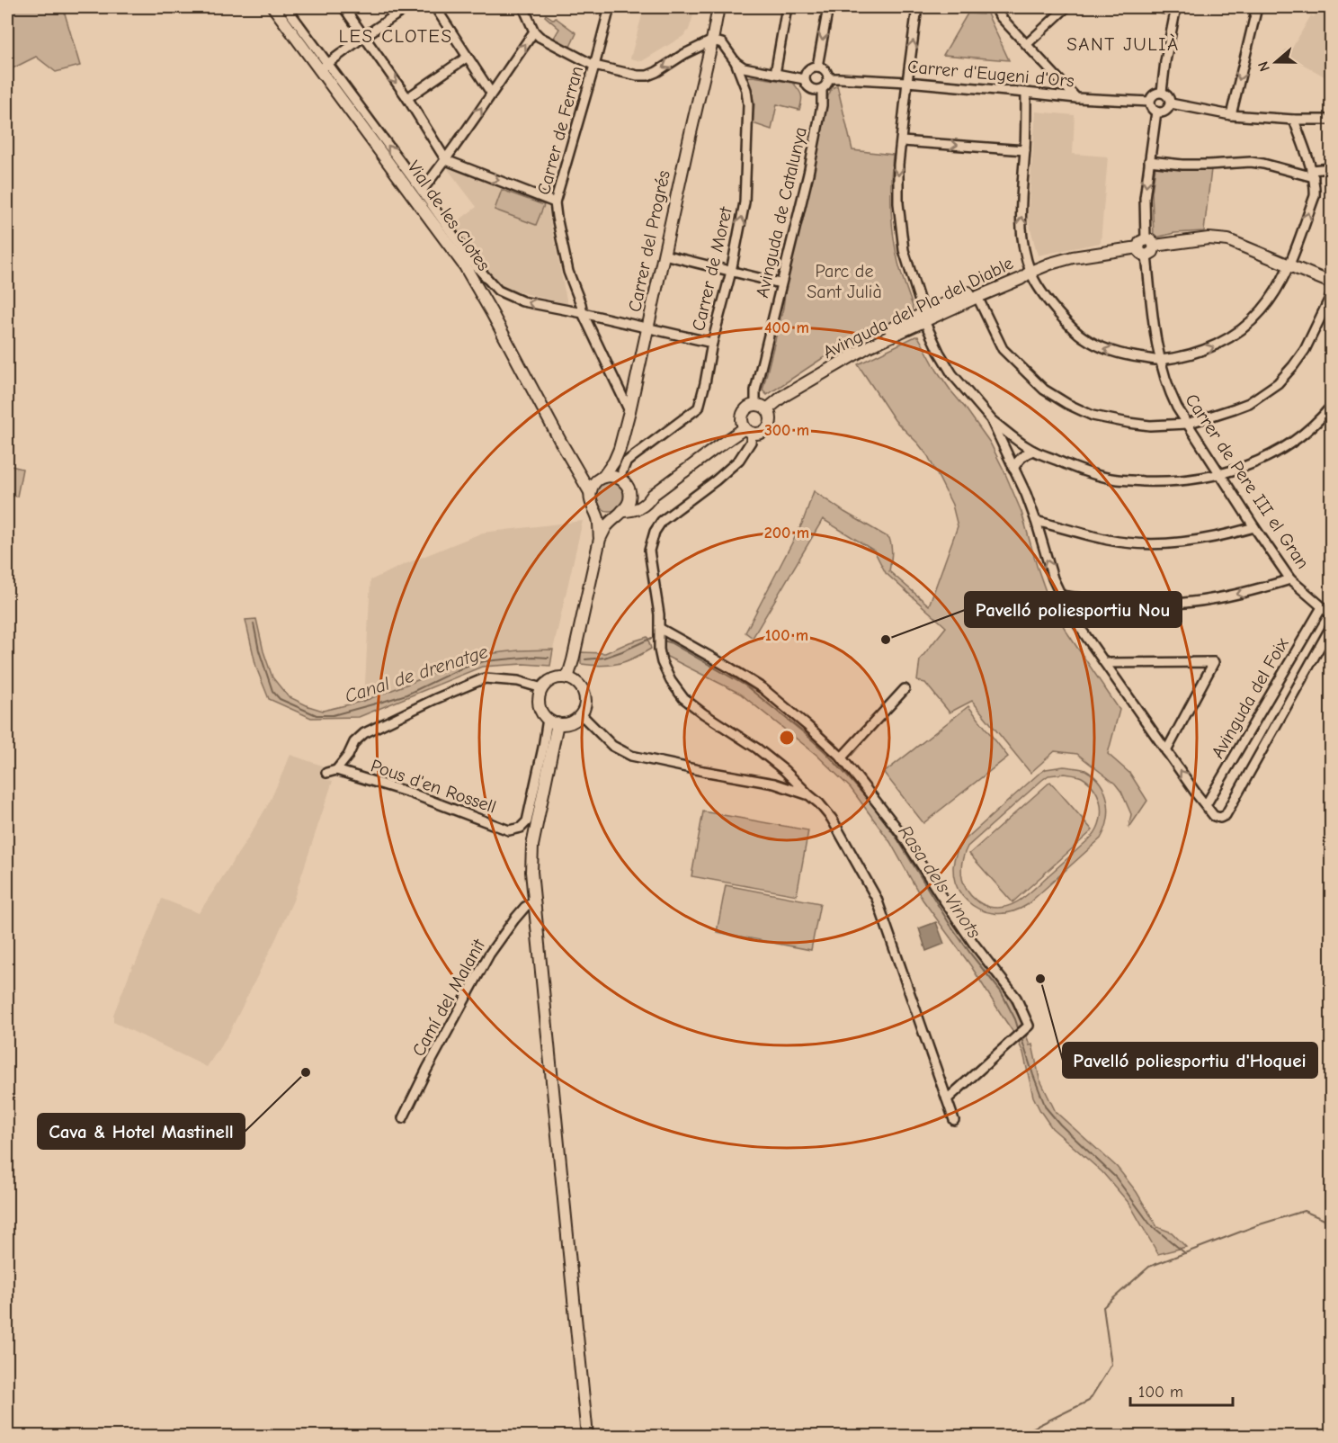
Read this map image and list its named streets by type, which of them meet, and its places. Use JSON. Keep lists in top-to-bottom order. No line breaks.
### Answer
{"streets":{"street":["Carrer d'Eugeni d'Ors","Carrer de Ferran","Avinguda de Catalunya","Vial de les Clotes","Carrer del Progrés","Carrer de Moret","Avinguda del Pla del Diable","Carrer de Pere III el Gran","Avinguda del Foix","Pous d'en Rossell","Camí del Malanit"]},"crossings":[["Carrer d'Eugeni d'Ors","Avinguda de Catalunya"],["Carrer d'Eugeni d'Ors","Carrer de Pere III el Gran"],["Carrer de Ferran","Carrer del Progrés"],["Avinguda de Catalunya","Avinguda del Pla del Diable"],["Vial de les Clotes","Carrer del Progrés"],["Vial de les Clotes","Carrer de Moret"],["Carrer del Progrés","Carrer de Moret"],["Avinguda del Pla del Diable","Carrer de Pere III el Gran"],["Carrer de Pere III el Gran","Avinguda del Foix"]],"one_way":["Carrer de Moret"],"districts":["LES CLOTES","SANT JULIÀ"],"water":["Canal de drenatge","Rasa dels Vinots"],"parks":["Parc de Sant Julià"],"places":["Pavelló poliesportiu Nou","Pavelló poliesportiu d'Hoquei","Cava & Hotel Mastinell"],"scale_bar":"100 m","north":"left","rings":["400 m","300 m","200 m","100 m"]}
